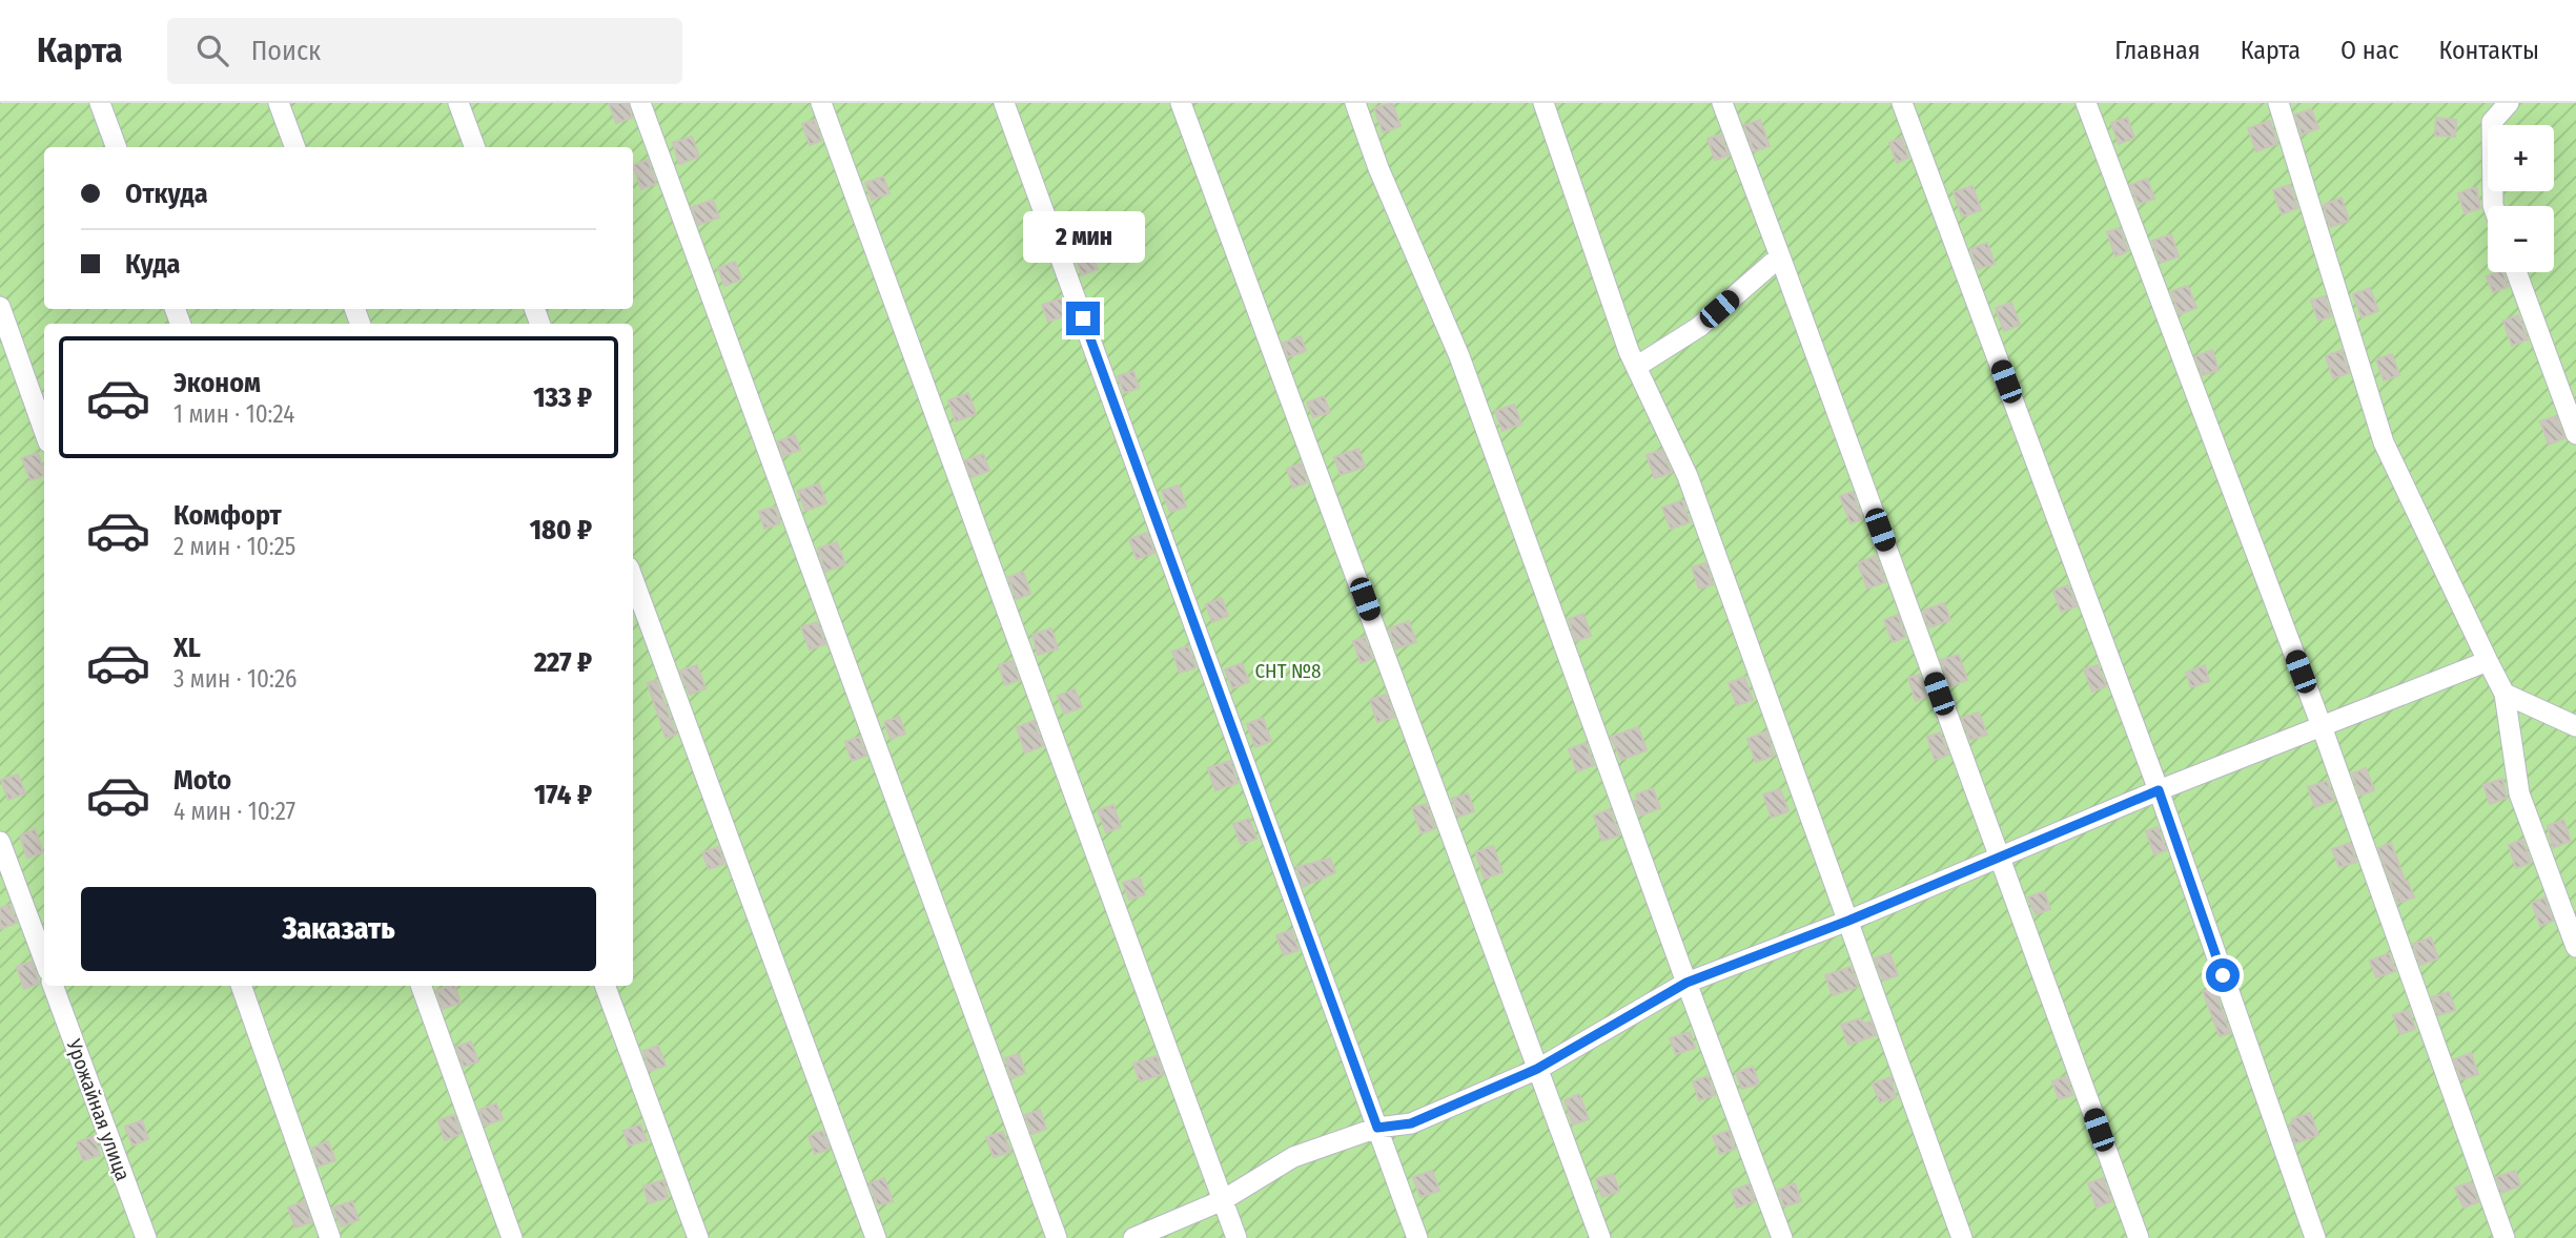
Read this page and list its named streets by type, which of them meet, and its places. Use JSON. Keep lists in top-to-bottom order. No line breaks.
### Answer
{"streets":{"street":["Урожайная улица"]},"parks":["СНТ №8"],"page":{"header":"Карта","search":"Поиск","nav":["Главная","Карта","О нас","Контакты"],"map_buttons":["+","−"],"banner":["Откуда","Куда"],"bubble":"2 мин","list":[{"name":"Эконом","note":"1 мин · 10:24","value":"133 ₽"},{"name":"Комфорт","note":"2 мин · 10:25","value":"180 ₽"},{"name":"XL","note":"3 мин · 10:26","value":"227 ₽"},{"name":"Moto","note":"4 мин · 10:27","value":"174 ₽"}],"buttons":"Заказать"}}
